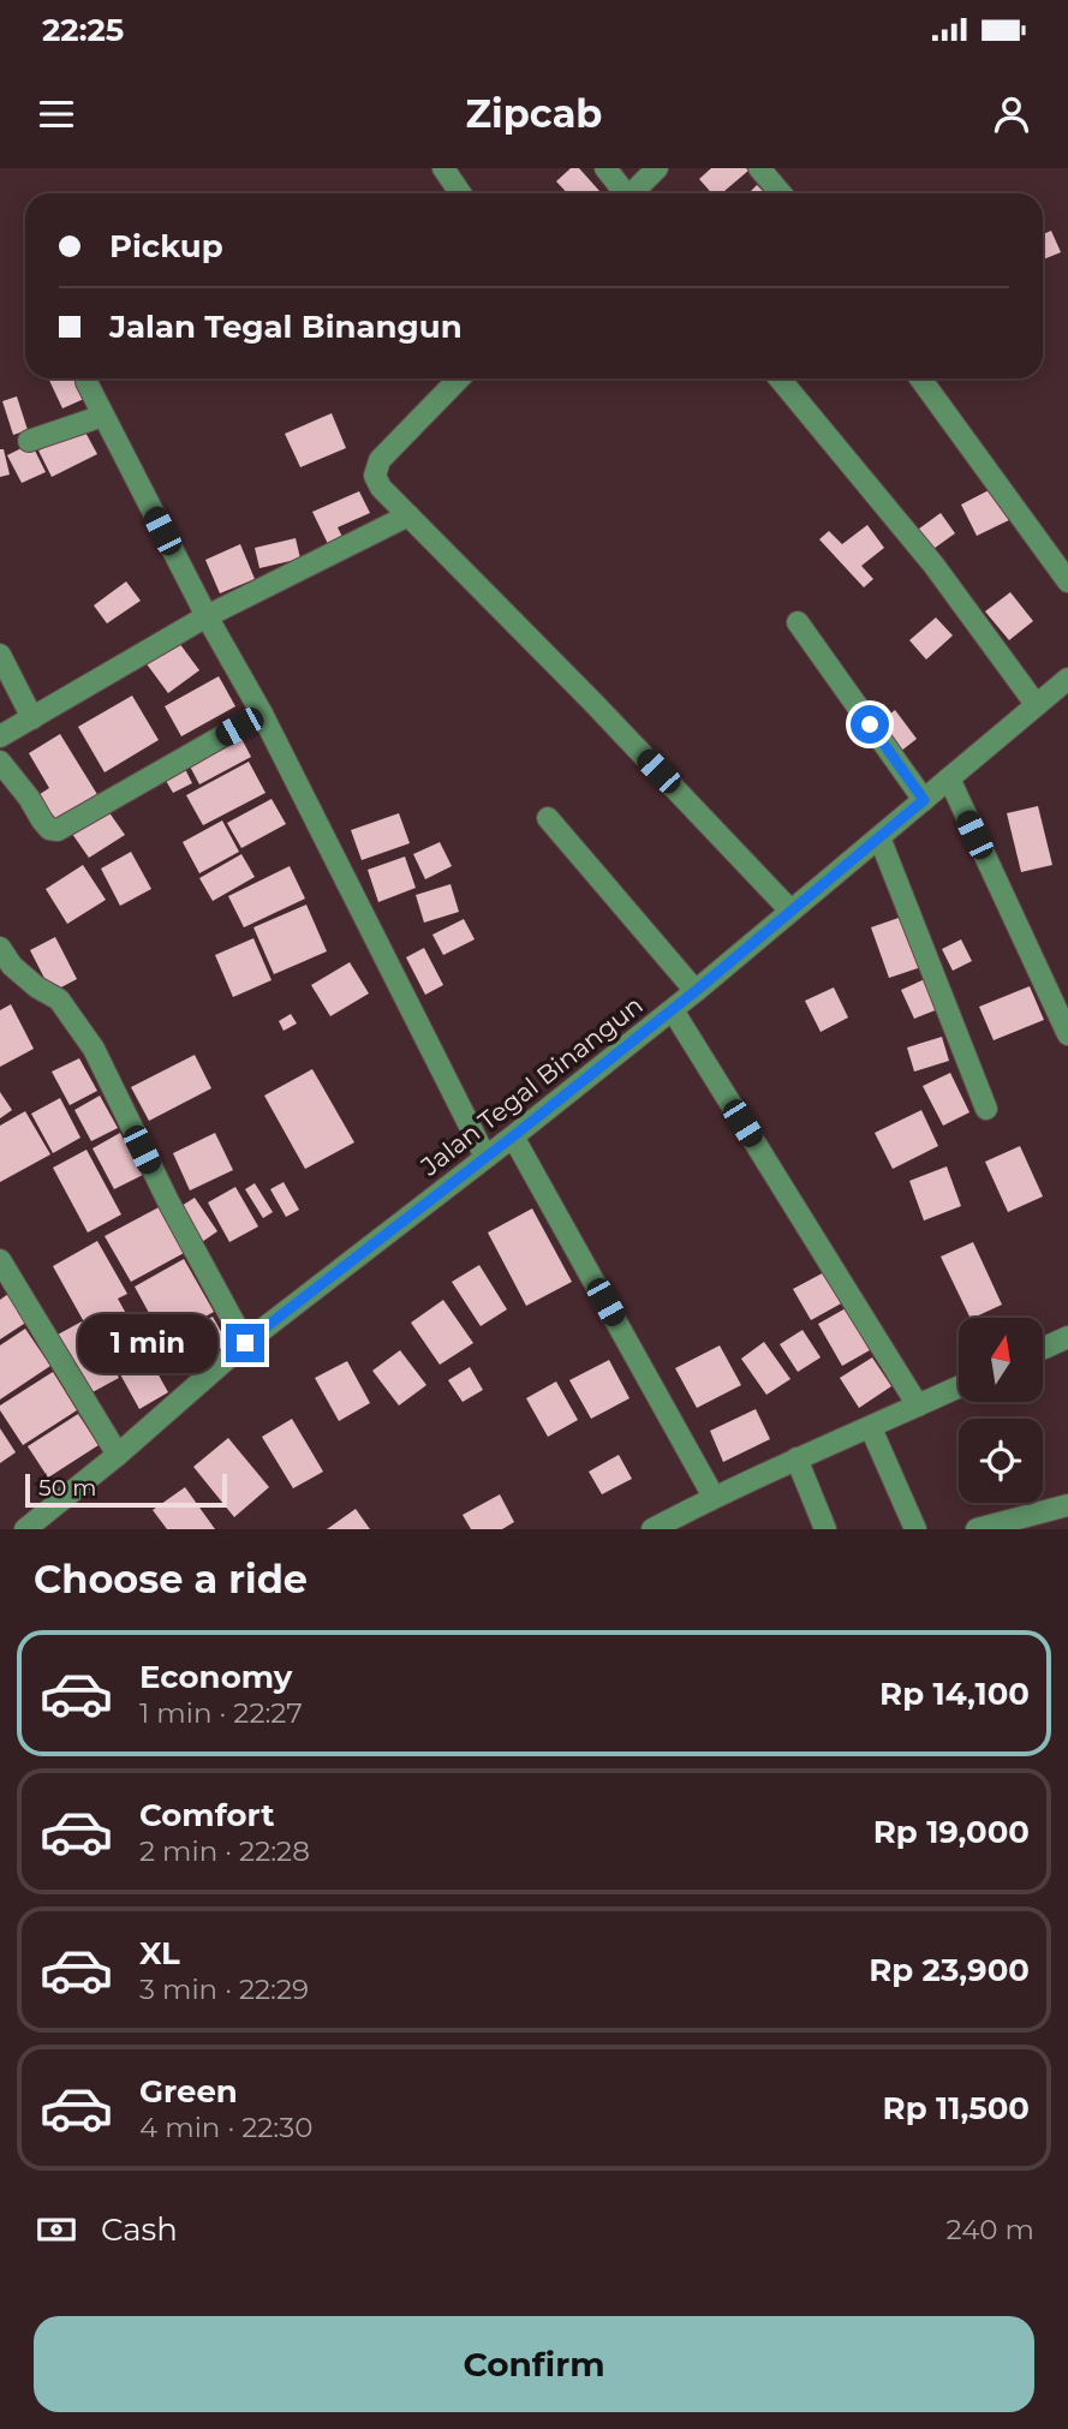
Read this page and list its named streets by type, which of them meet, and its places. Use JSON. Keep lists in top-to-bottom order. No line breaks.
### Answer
{"streets":{"street":["Jalan Tegal Binangun"]},"scale_bar":"50 m","north":"top","page":{"status":"22:25","header":"Zipcab","banner":["Pickup","Jalan Tegal Binangun"],"bubble":"1 min","scale":"50 m","heading":"Choose a ride","list":[{"name":"Economy","note":"1 min · 22:27","value":"Rp 14,100"},{"name":"Comfort","note":"2 min · 22:28","value":"Rp 19,000"},{"name":"XL","note":"3 min · 22:29","value":"Rp 23,900"},{"name":"Green","note":"4 min · 22:30","value":"Rp 11,500"}],"pay":["Cash","240 m"],"buttons":"Confirm"}}
